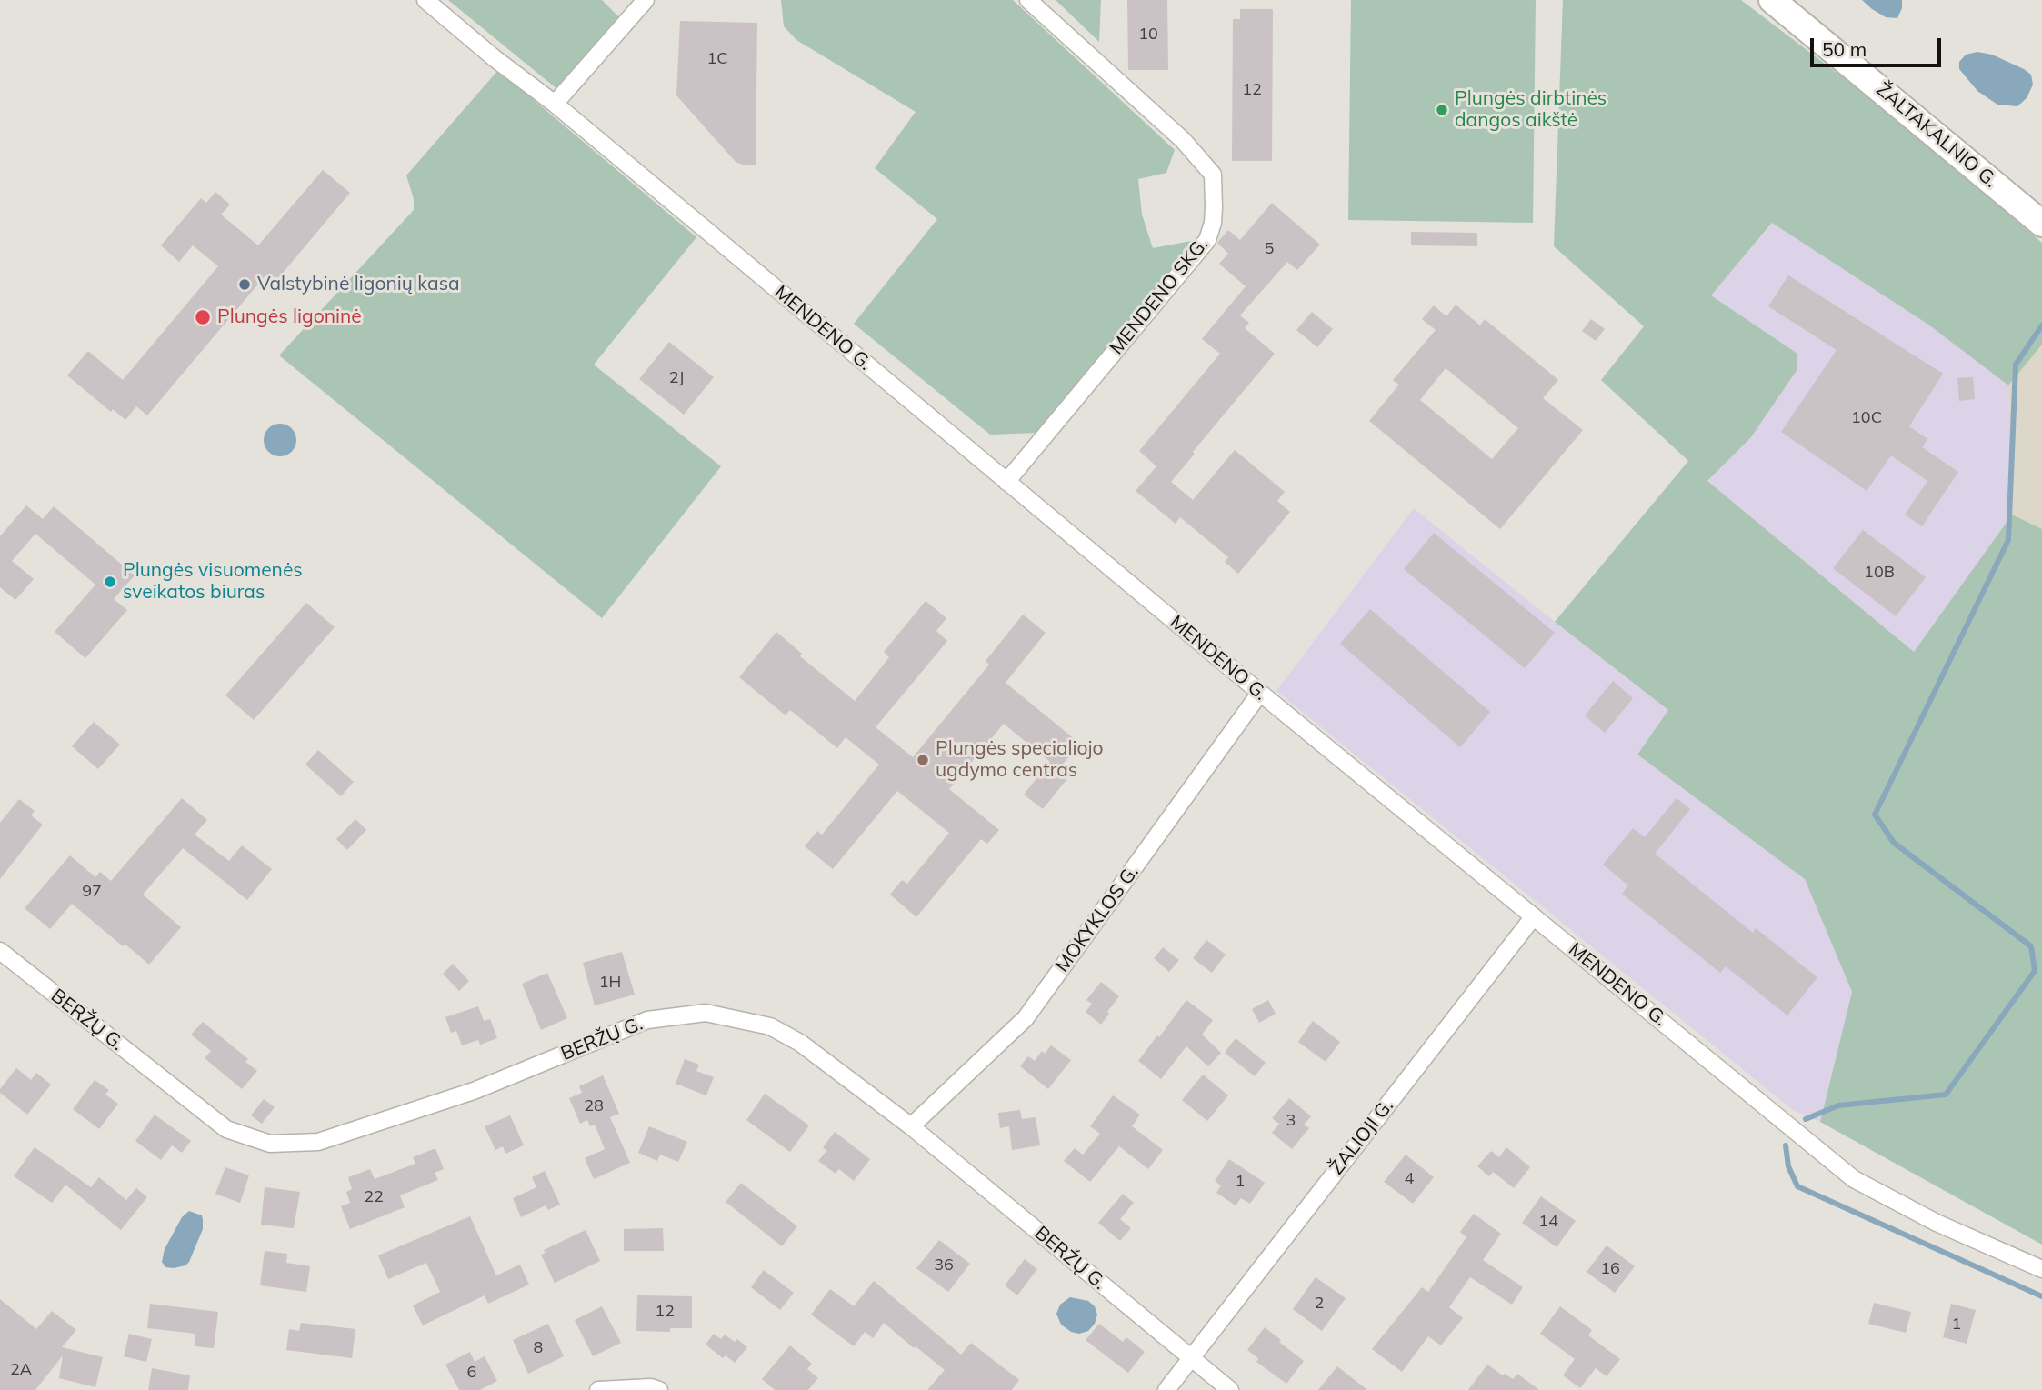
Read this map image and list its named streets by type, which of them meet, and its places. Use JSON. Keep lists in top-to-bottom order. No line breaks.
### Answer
{"streets":{"main road":["ŽALTAKALNIO G."],"street":["MENDENO SKG.","MENDENO G.","MOKYKLOS G.","BERŽŲ G.","ŽALIOJI G."]},"crossings":[["MENDENO SKG.","MENDENO G."],["MENDENO G.","MOKYKLOS G."],["MENDENO G.","ŽALIOJI G."],["MOKYKLOS G.","BERŽŲ G."],["BERŽŲ G.","ŽALIOJI G."]],"places":["Plungės dirbtinės dangos aikštė","Valstybinė ligonių kasa","Plungės ligoninė","Plungės visuomenės sveikatos biuras","Plungės specialiojo ugdymo centras"],"house_numbers":["10","1C","12","5","2J","10C","10B","97","1H","28","3","4","1","22","14","36","16","2","12","1","8","2A","6"],"scale_bar":"50 m"}
